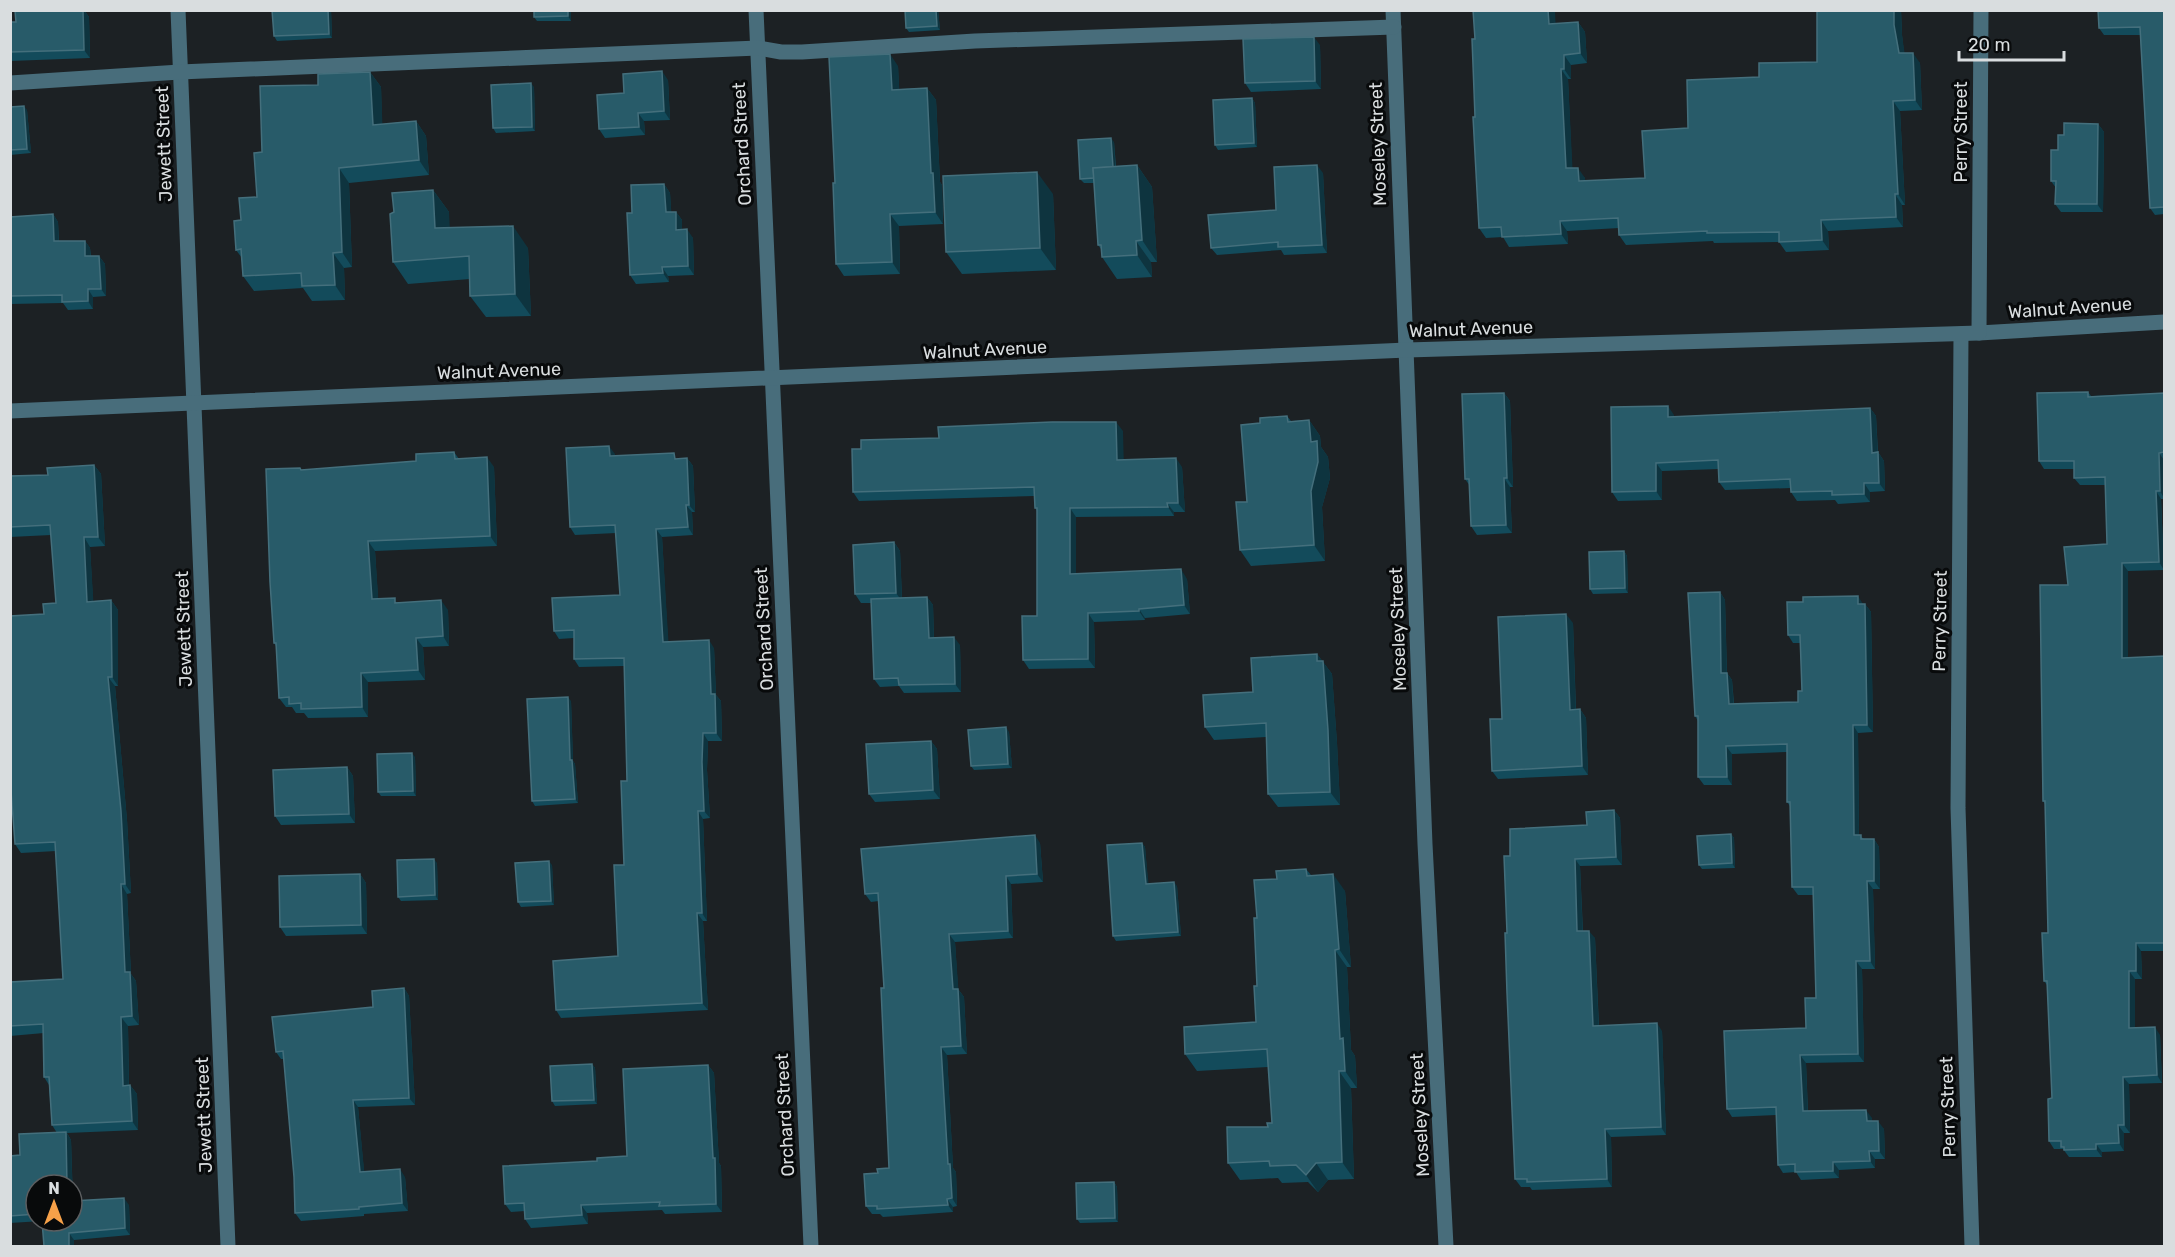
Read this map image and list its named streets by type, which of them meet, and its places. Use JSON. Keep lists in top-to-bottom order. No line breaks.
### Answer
{"streets":{"street":["Perry Street","Jewett Street","Orchard Street","Moseley Street","Walnut Avenue"]},"crossings":[["Perry Street","Walnut Avenue"],["Jewett Street","Walnut Avenue"],["Orchard Street","Walnut Avenue"],["Moseley Street","Walnut Avenue"]],"scale_bar":"20 m","north":"top"}
